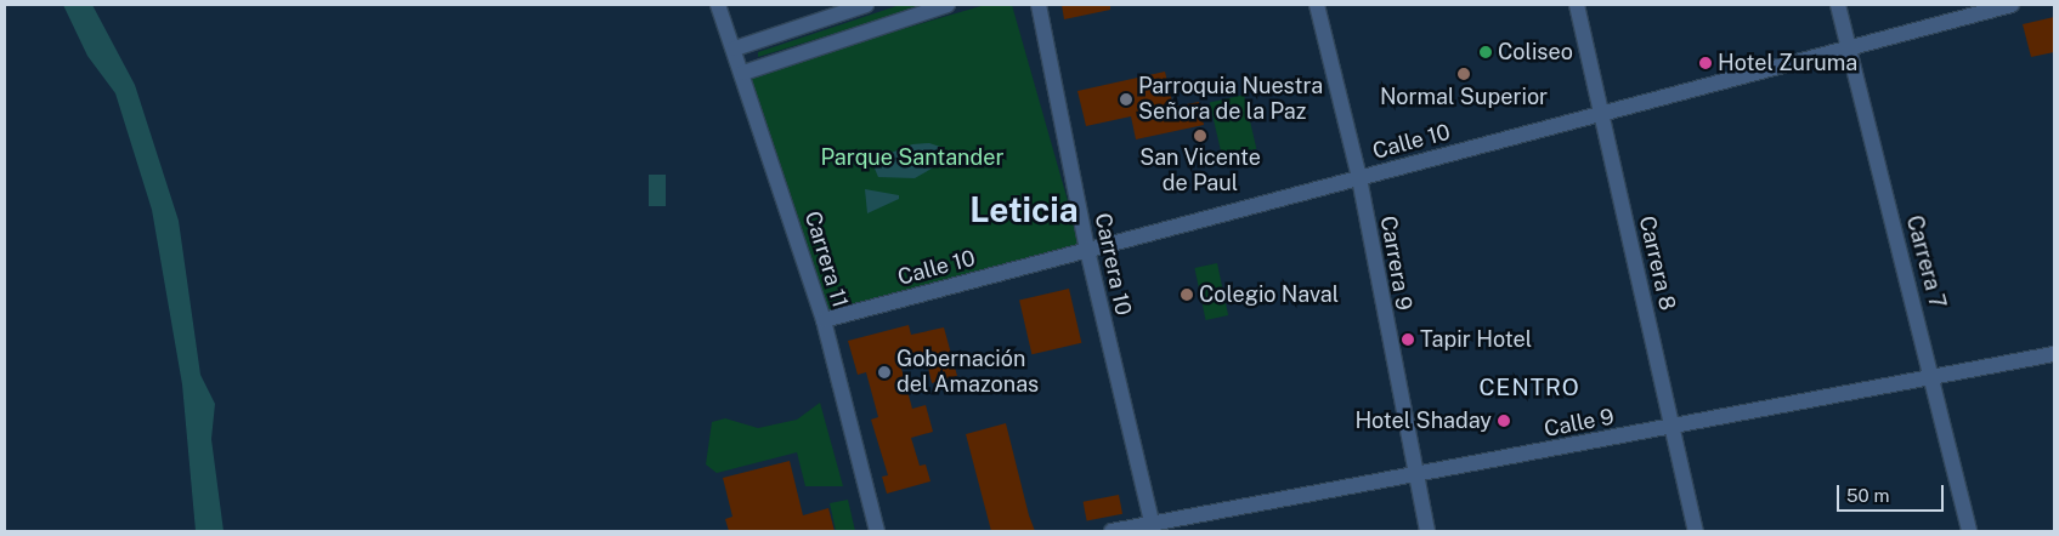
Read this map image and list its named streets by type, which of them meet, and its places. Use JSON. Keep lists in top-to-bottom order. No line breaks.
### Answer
{"streets":{"street":["Calle 10","Carrera 11","Carrera 7","Carrera 9","Carrera 8","Carrera 10","Calle 9"]},"crossings":[["Calle 10","Carrera 11"],["Calle 10","Carrera 7"],["Calle 10","Carrera 9"],["Calle 10","Carrera 8"],["Calle 10","Carrera 10"],["Carrera 7","Calle 9"],["Carrera 9","Calle 9"],["Carrera 8","Calle 9"],["Carrera 10","Calle 9"]],"districts":["Leticia","CENTRO"],"parks":["Parque Santander"],"places":["Coliseo","Hotel Zuruma","Normal Superior","Parroquia Nuestra Señora de la Paz","San Vicente de Paul","Colegio Naval","Tapir Hotel","Gobernación del Amazonas","Hotel Shaday"],"scale_bar":"50 m"}
